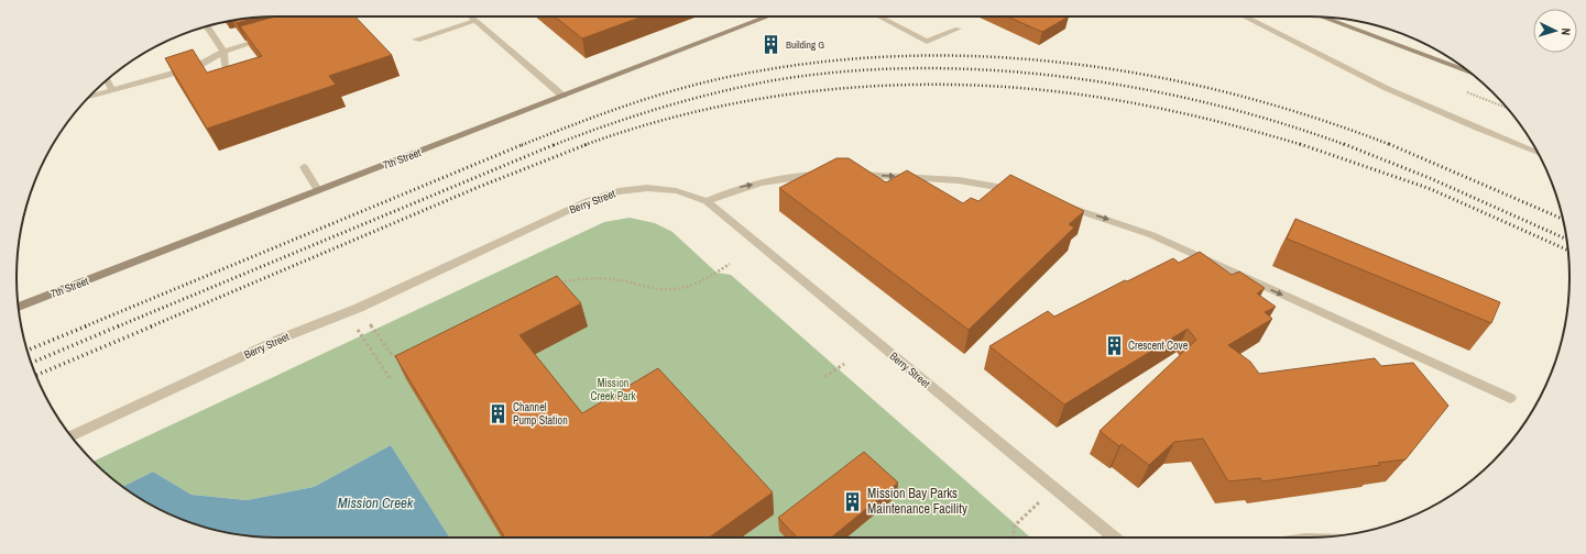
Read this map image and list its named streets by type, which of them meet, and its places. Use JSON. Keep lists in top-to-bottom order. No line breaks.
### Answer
{"streets":{"main road":["7th Street"],"street":["Berry Street"]},"water":["Mission Creek"],"parks":["Mission Creek Park"],"places":{"building":["Building G","Crescent Cove","Channel Pump Station","Mission Bay Parks Maintenance Facility"]},"north":"right"}
